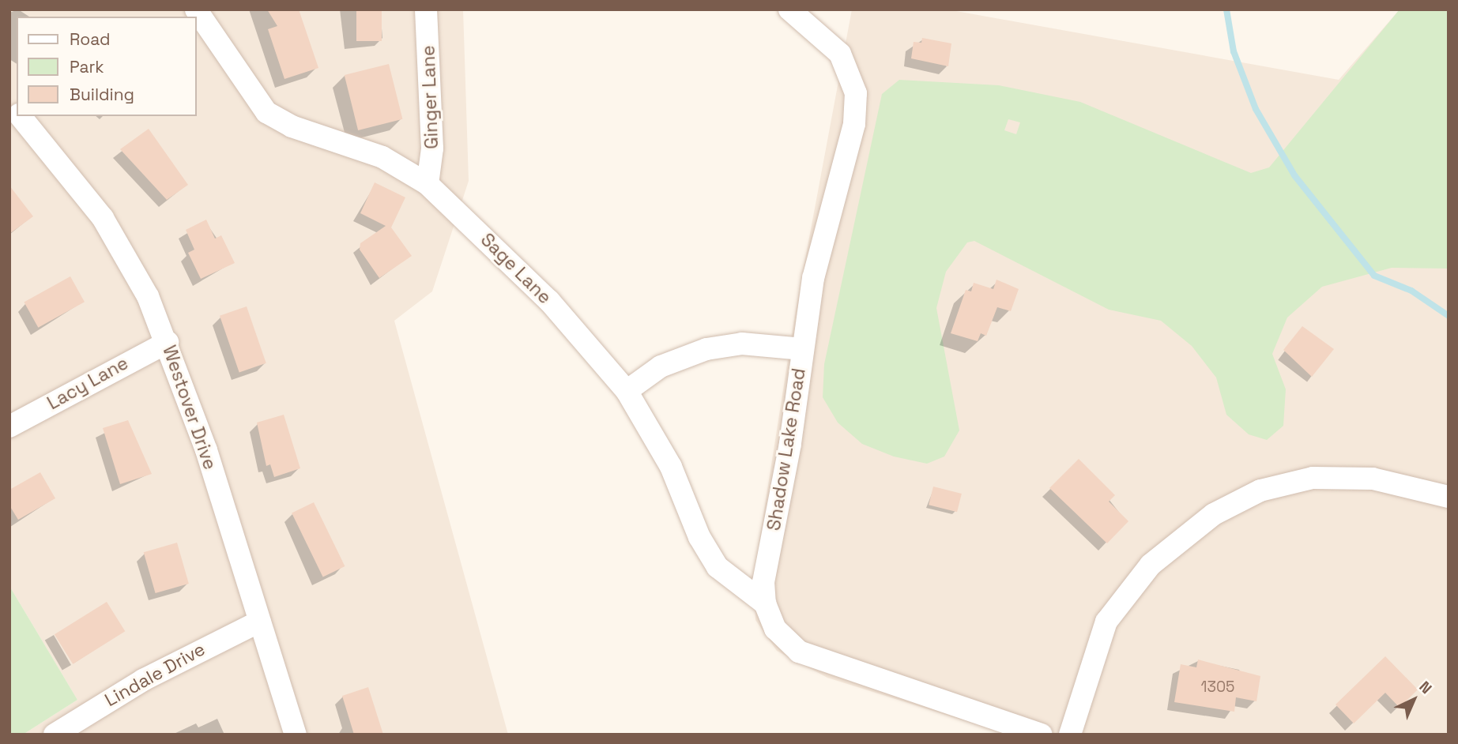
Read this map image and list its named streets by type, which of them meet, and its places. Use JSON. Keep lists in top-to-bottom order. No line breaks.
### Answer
{"streets":{"street":["Ginger Lane","Sage Lane","Lacy Lane","Westover Drive","Shadow Lake Road","Lindale Drive"]},"crossings":[["Ginger Lane","Sage Lane"],["Sage Lane","Shadow Lake Road"],["Lacy Lane","Westover Drive"],["Westover Drive","Lindale Drive"]],"house_numbers":["1305"],"legend":["Road","Park","Building"],"north":"top right"}
